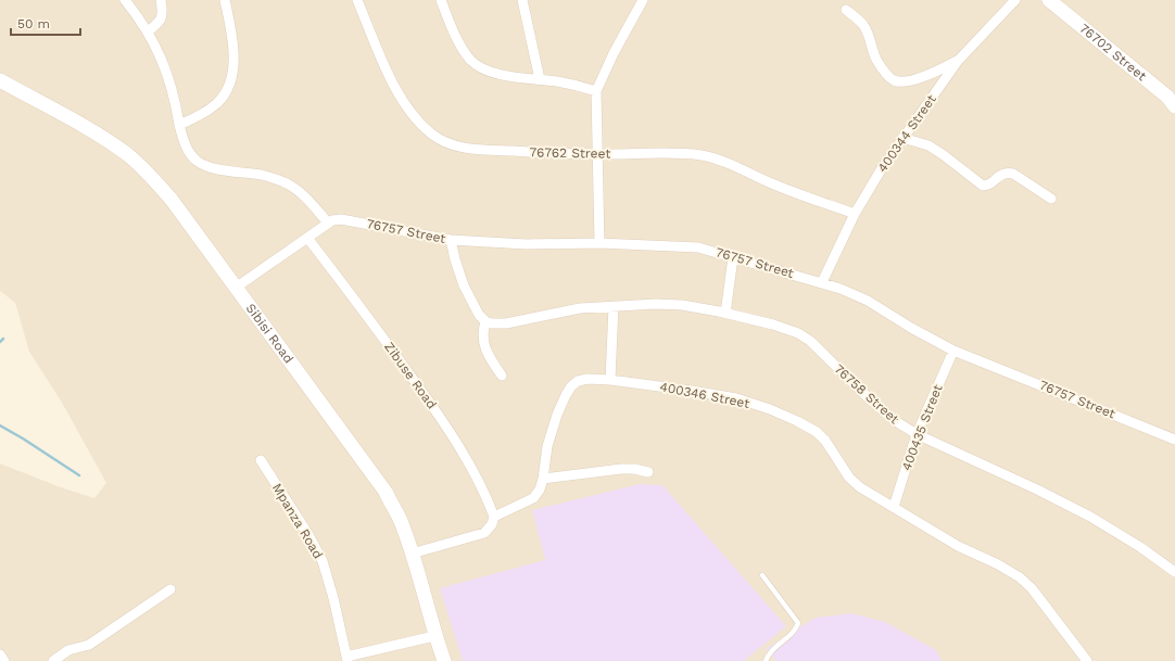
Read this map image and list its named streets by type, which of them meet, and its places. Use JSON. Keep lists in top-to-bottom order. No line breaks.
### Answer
{"streets":{"street":["76702 Street","400344 Street","76762 Street","76757 Street","Sibisi Road","Zibuse Road","76758 Street","400346 Street","400435 Street","Mpanza Road"]},"crossings":[["400344 Street","76762 Street"],["400344 Street","76757 Street"],["76757 Street","Zibuse Road"],["76757 Street","400435 Street"],["Zibuse Road","400346 Street"],["76758 Street","400435 Street"],["400346 Street","400435 Street"]],"scale_bar":"50 m"}
